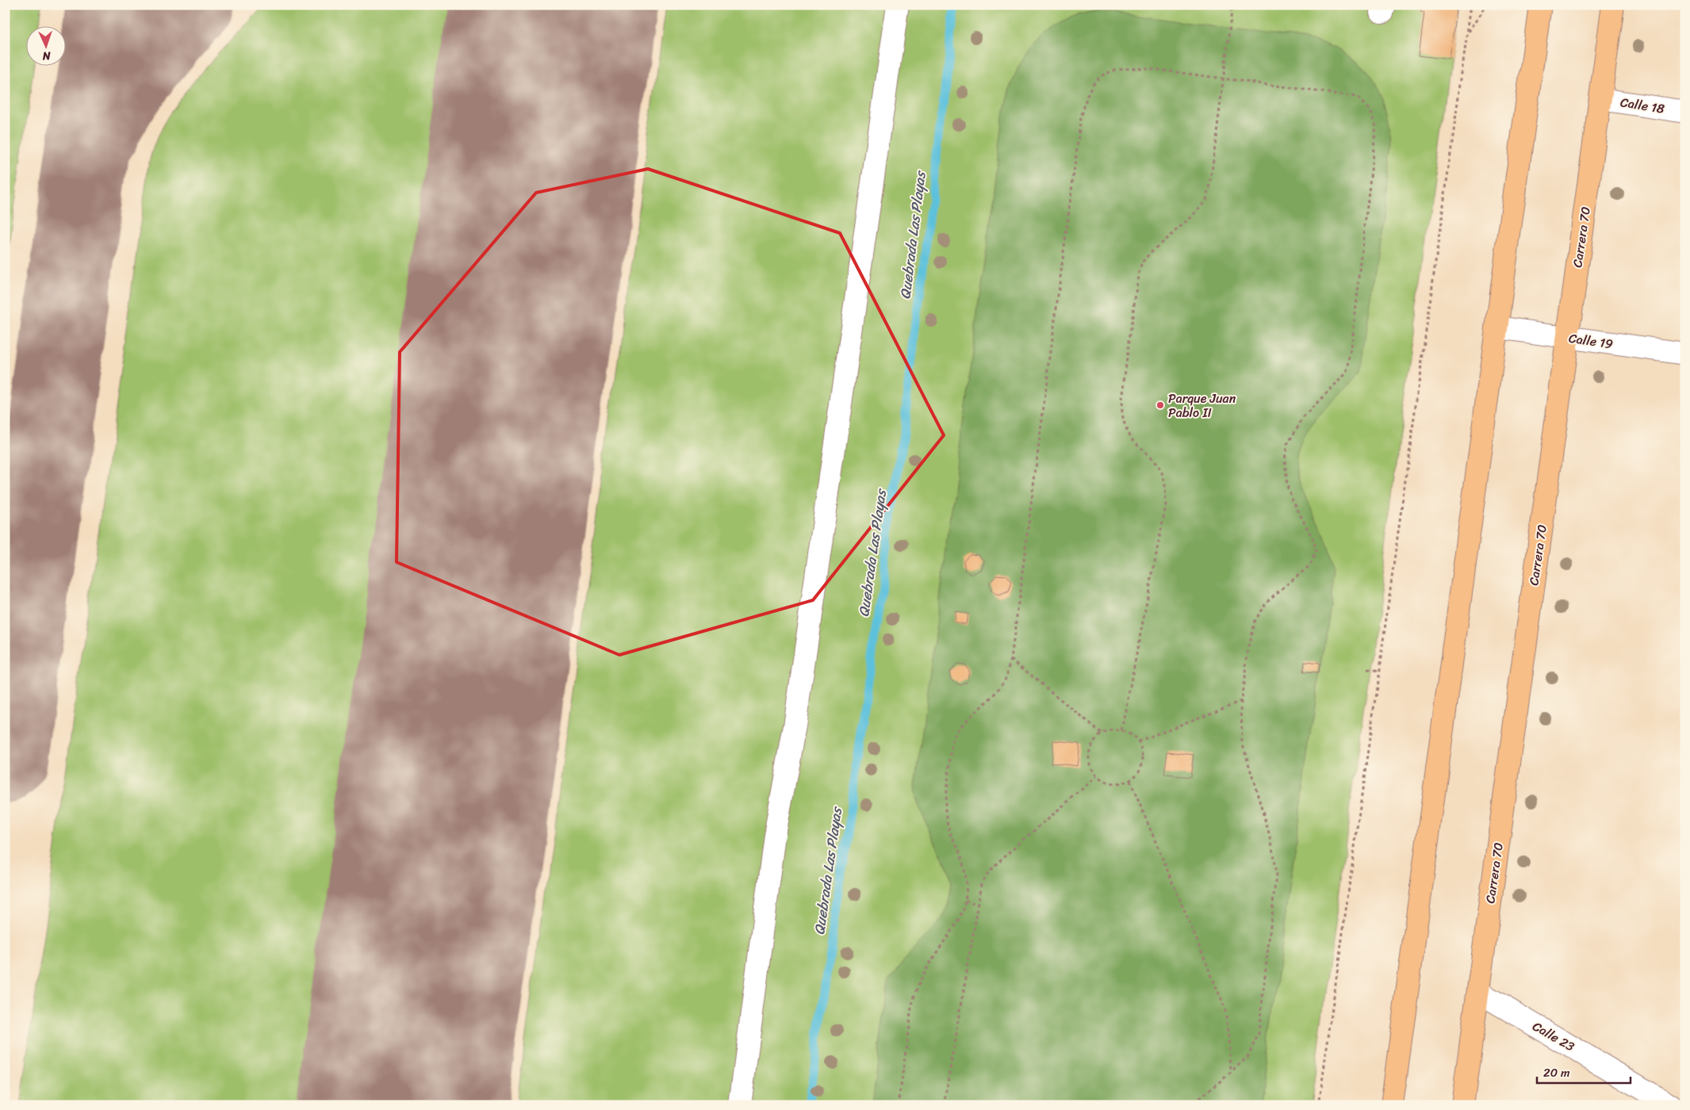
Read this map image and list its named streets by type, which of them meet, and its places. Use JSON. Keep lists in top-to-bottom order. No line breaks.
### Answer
{"streets":{"main road":["Carrera 70"],"street":["Calle 18","Calle 19","Calle 23"]},"crossings":[["Calle 18","Carrera 70"],["Carrera 70","Calle 19"],["Carrera 70","Calle 23"]],"water":["Quebrada Las Playas"],"places":["Parque Juan Pablo II"],"scale_bar":"20 m","north":"bottom"}
